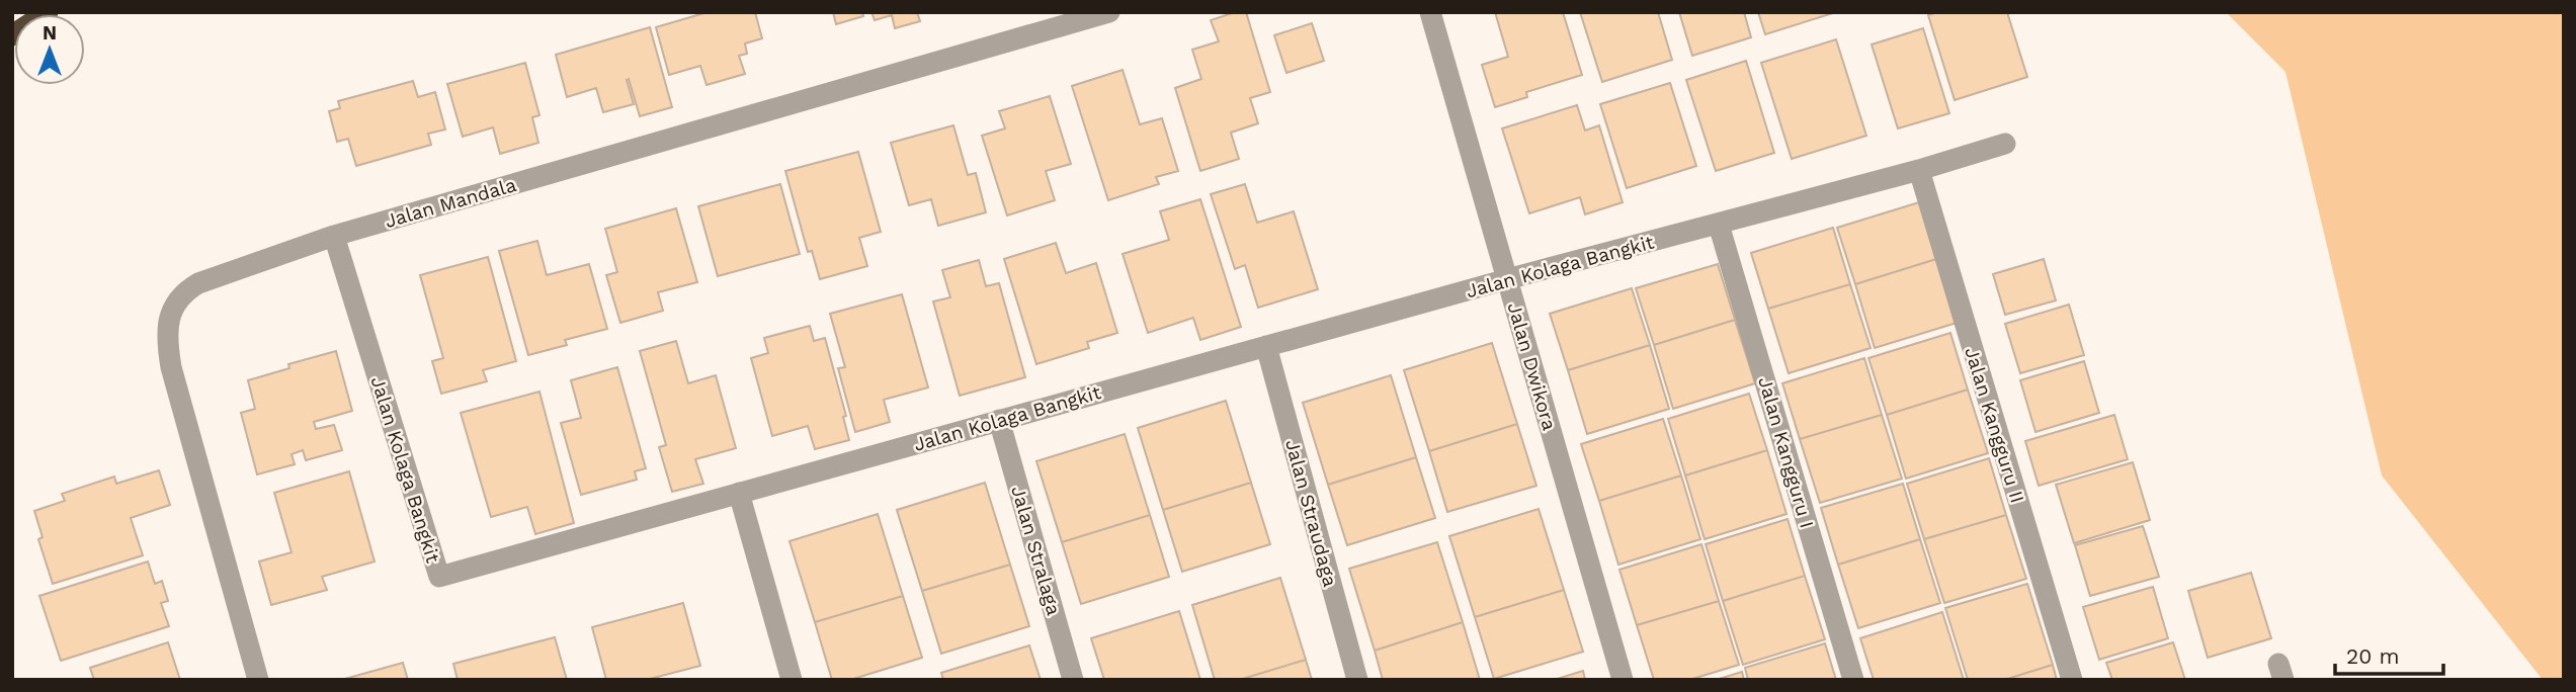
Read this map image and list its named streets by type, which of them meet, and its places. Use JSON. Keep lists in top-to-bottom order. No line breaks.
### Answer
{"streets":{"street":["Jalan Mandala","Jalan Kolaga Bangkit","Jalan Dwikora","Jalan Kangguru II","Jalan Kangguru I","Jalan Straudaga","Jalan Stralaga"]},"crossings":[["Jalan Mandala","Jalan Kolaga Bangkit"],["Jalan Kolaga Bangkit","Jalan Dwikora"],["Jalan Kolaga Bangkit","Jalan Kangguru II"],["Jalan Kolaga Bangkit","Jalan Kangguru I"],["Jalan Kolaga Bangkit","Jalan Straudaga"],["Jalan Kolaga Bangkit","Jalan Stralaga"]],"scale_bar":"20 m","north":"top"}
